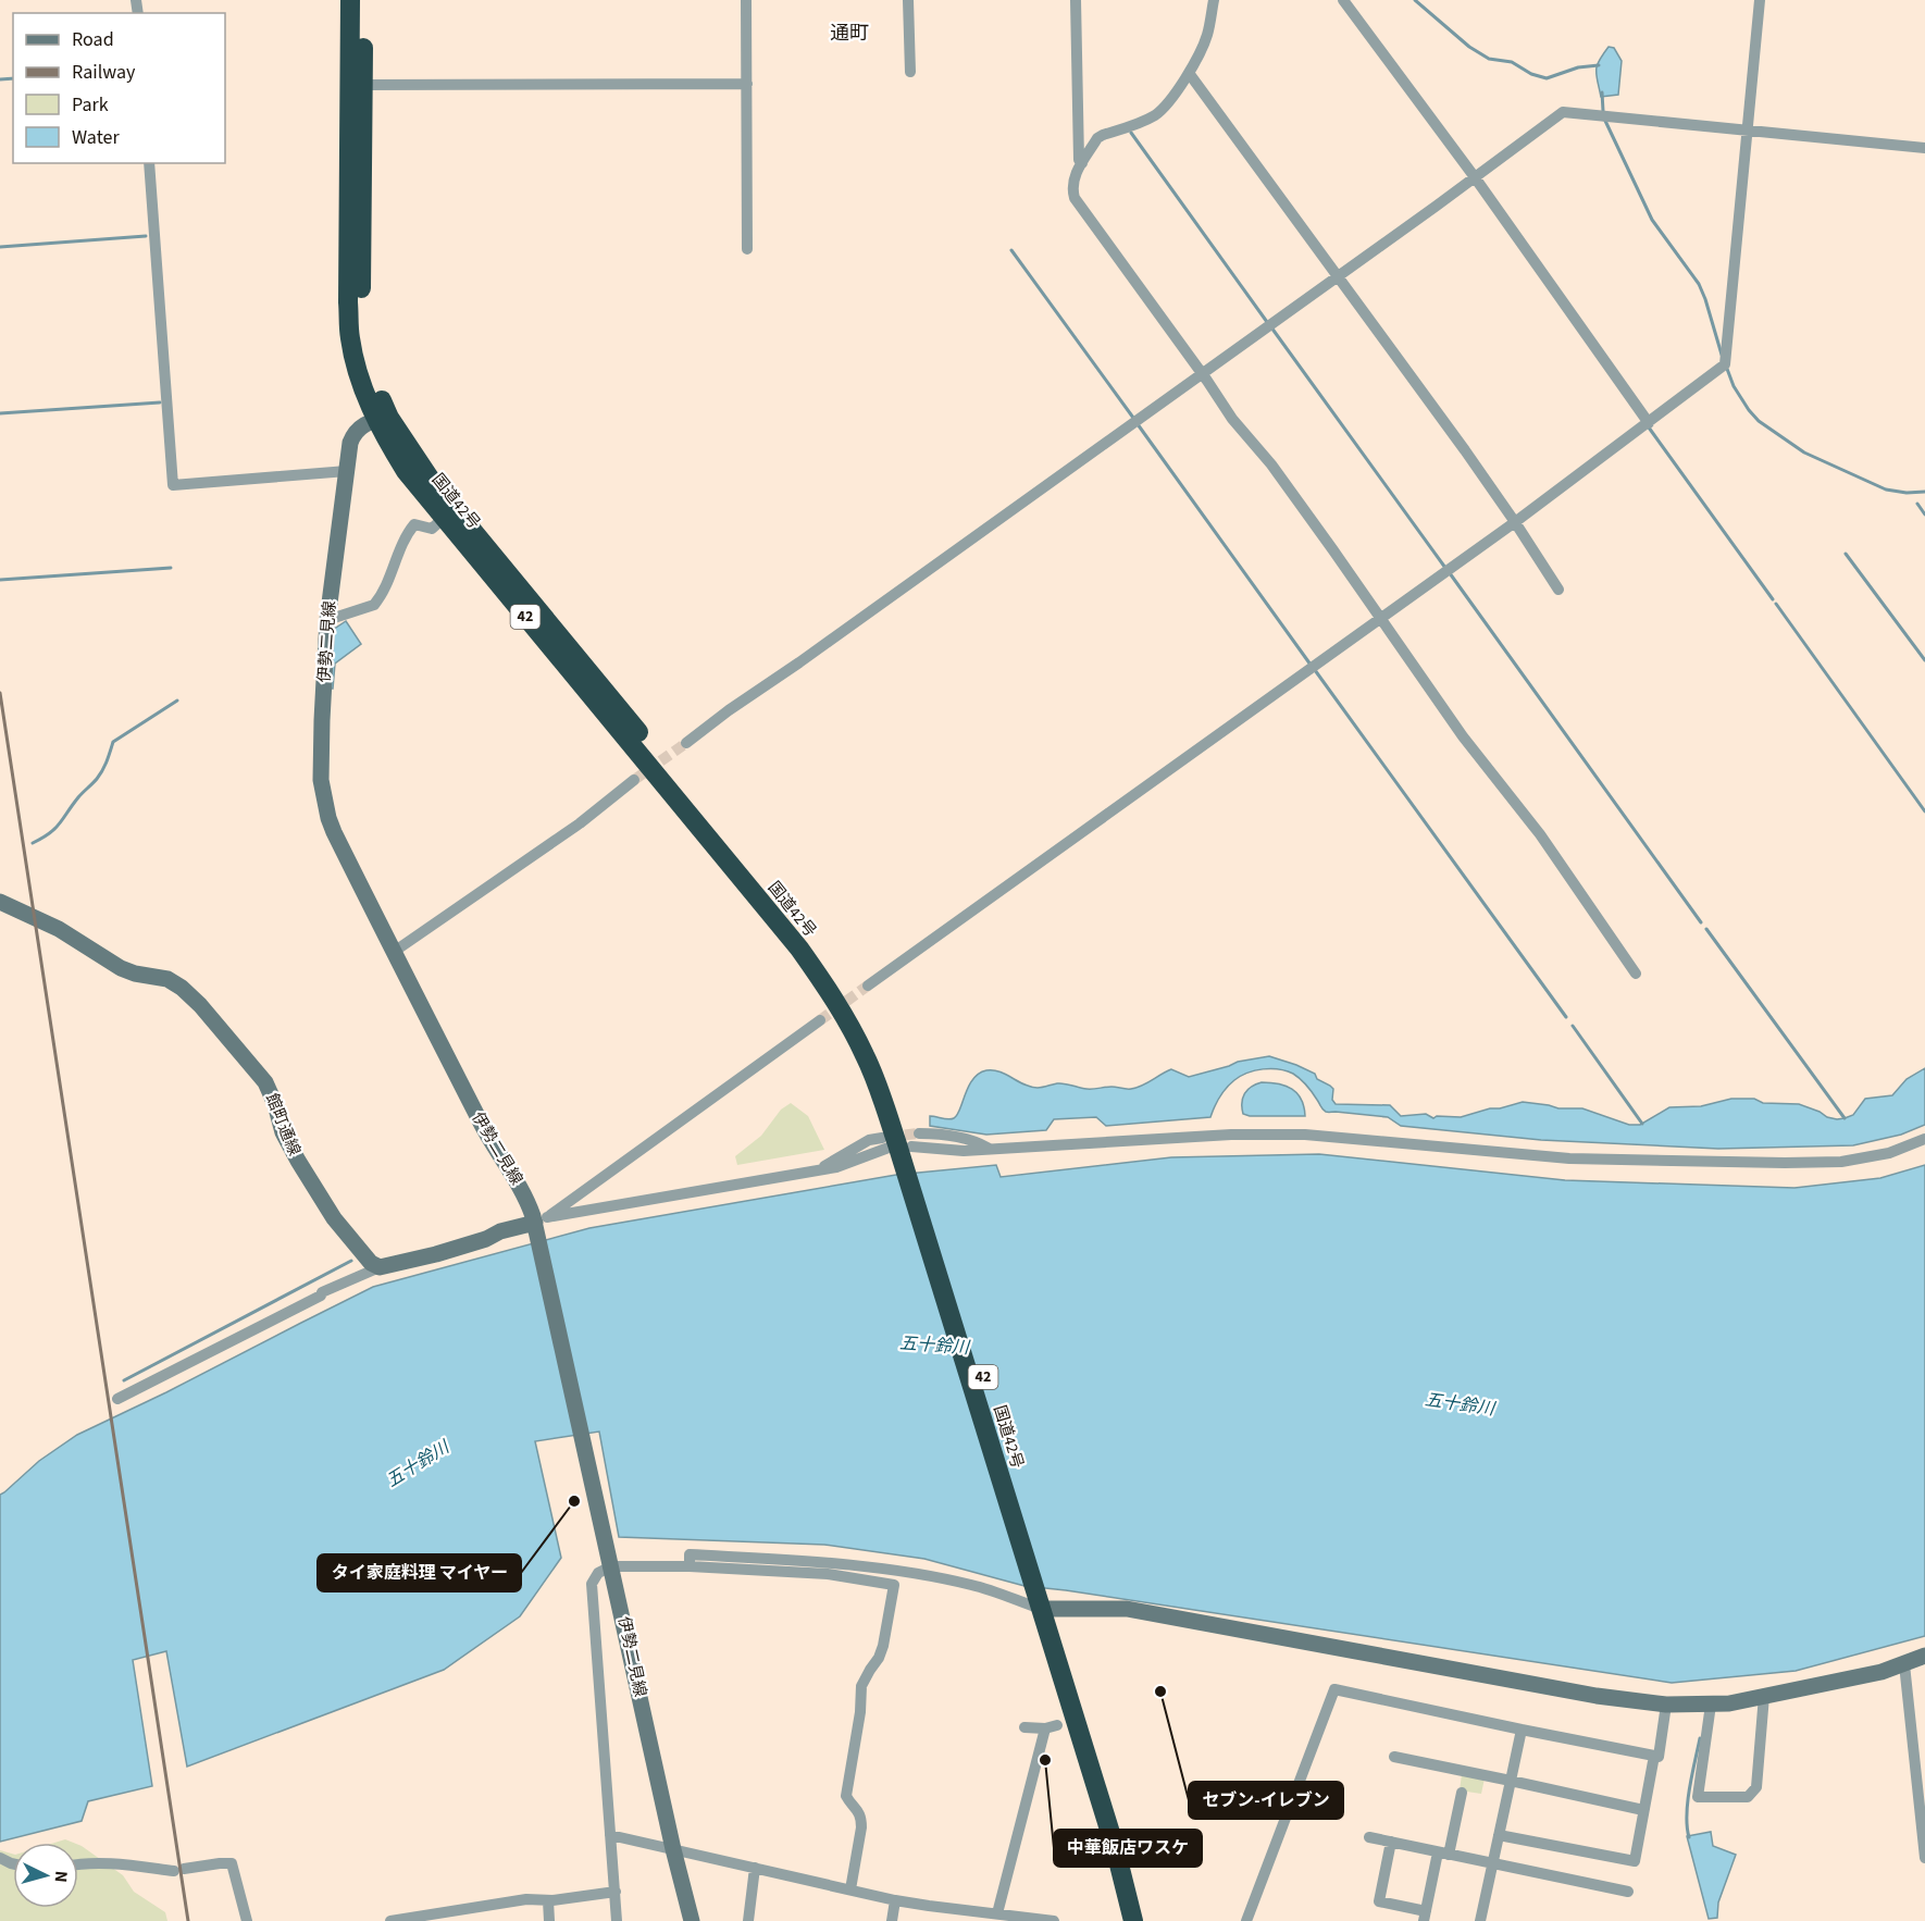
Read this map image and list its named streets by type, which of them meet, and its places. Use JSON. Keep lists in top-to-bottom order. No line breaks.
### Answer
{"streets":{"highway":["国道42号","42"],"main road":["伊勢二見線","館町通線"]},"crossings":[["国道42号","伊勢二見線"]],"districts":["通町"],"water":["五十鈴川"],"places":["タイ家庭料理 マイヤー","セブン-イレブン","中華飯店ワスケ"],"legend":["Road","Railway","Park","Water"],"north":"right"}
